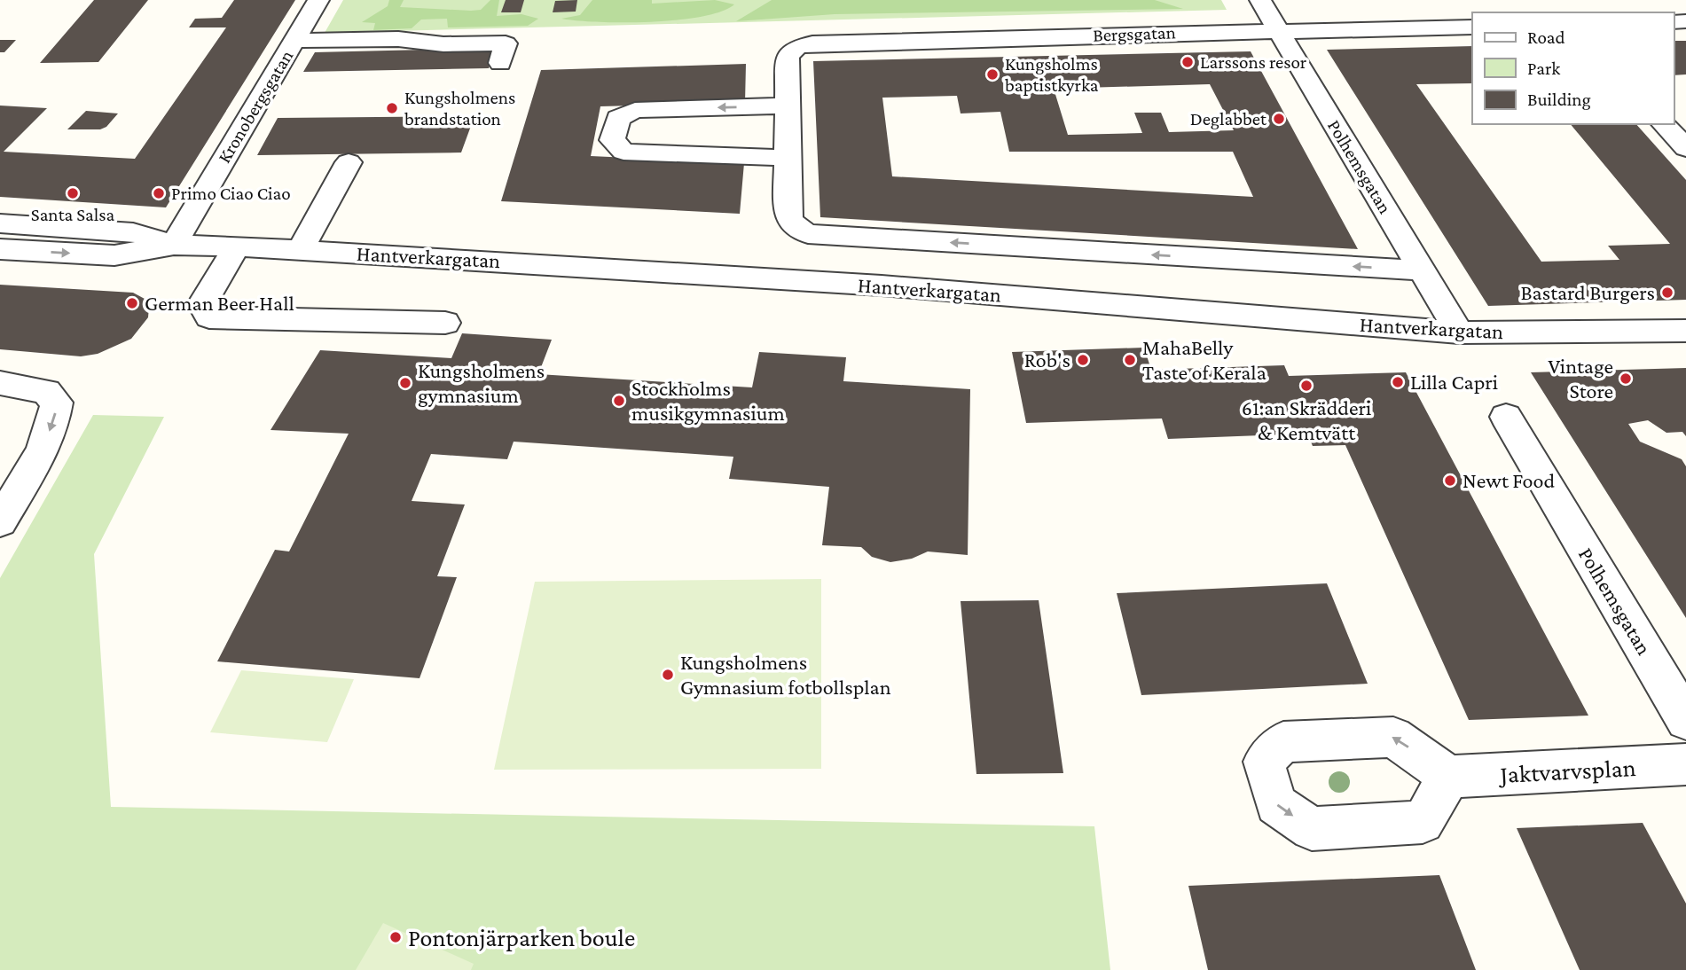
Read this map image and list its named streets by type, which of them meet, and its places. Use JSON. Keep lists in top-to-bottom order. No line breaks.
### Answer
{"streets":{"street":["Bergsgatan","Kronobergsgatan","Polhemsgatan","Hantverkargatan","Jaktvarvsplan"]},"crossings":[["Bergsgatan","Polhemsgatan"],["Kronobergsgatan","Hantverkargatan"],["Polhemsgatan","Hantverkargatan"]],"places":["Larssons resor","Kungsholms baptistkyrka","Kungsholmens brandstation","Deglabbet","Santa Salsa","Primo Ciao Ciao","Bastard Burgers","German Beer Hall","Rob's","MahaBelly Taste of Kerala","Vintage Store","Lilla Capri","Kungsholmens gymnasium","61:an Skrädderi & Kemtvätt","Stockholms musikgymnasium","Newt Food","Kungsholmens Gymnasium fotbollsplan","Pontonjärparken boule"],"legend":["Road","Park","Building"]}
